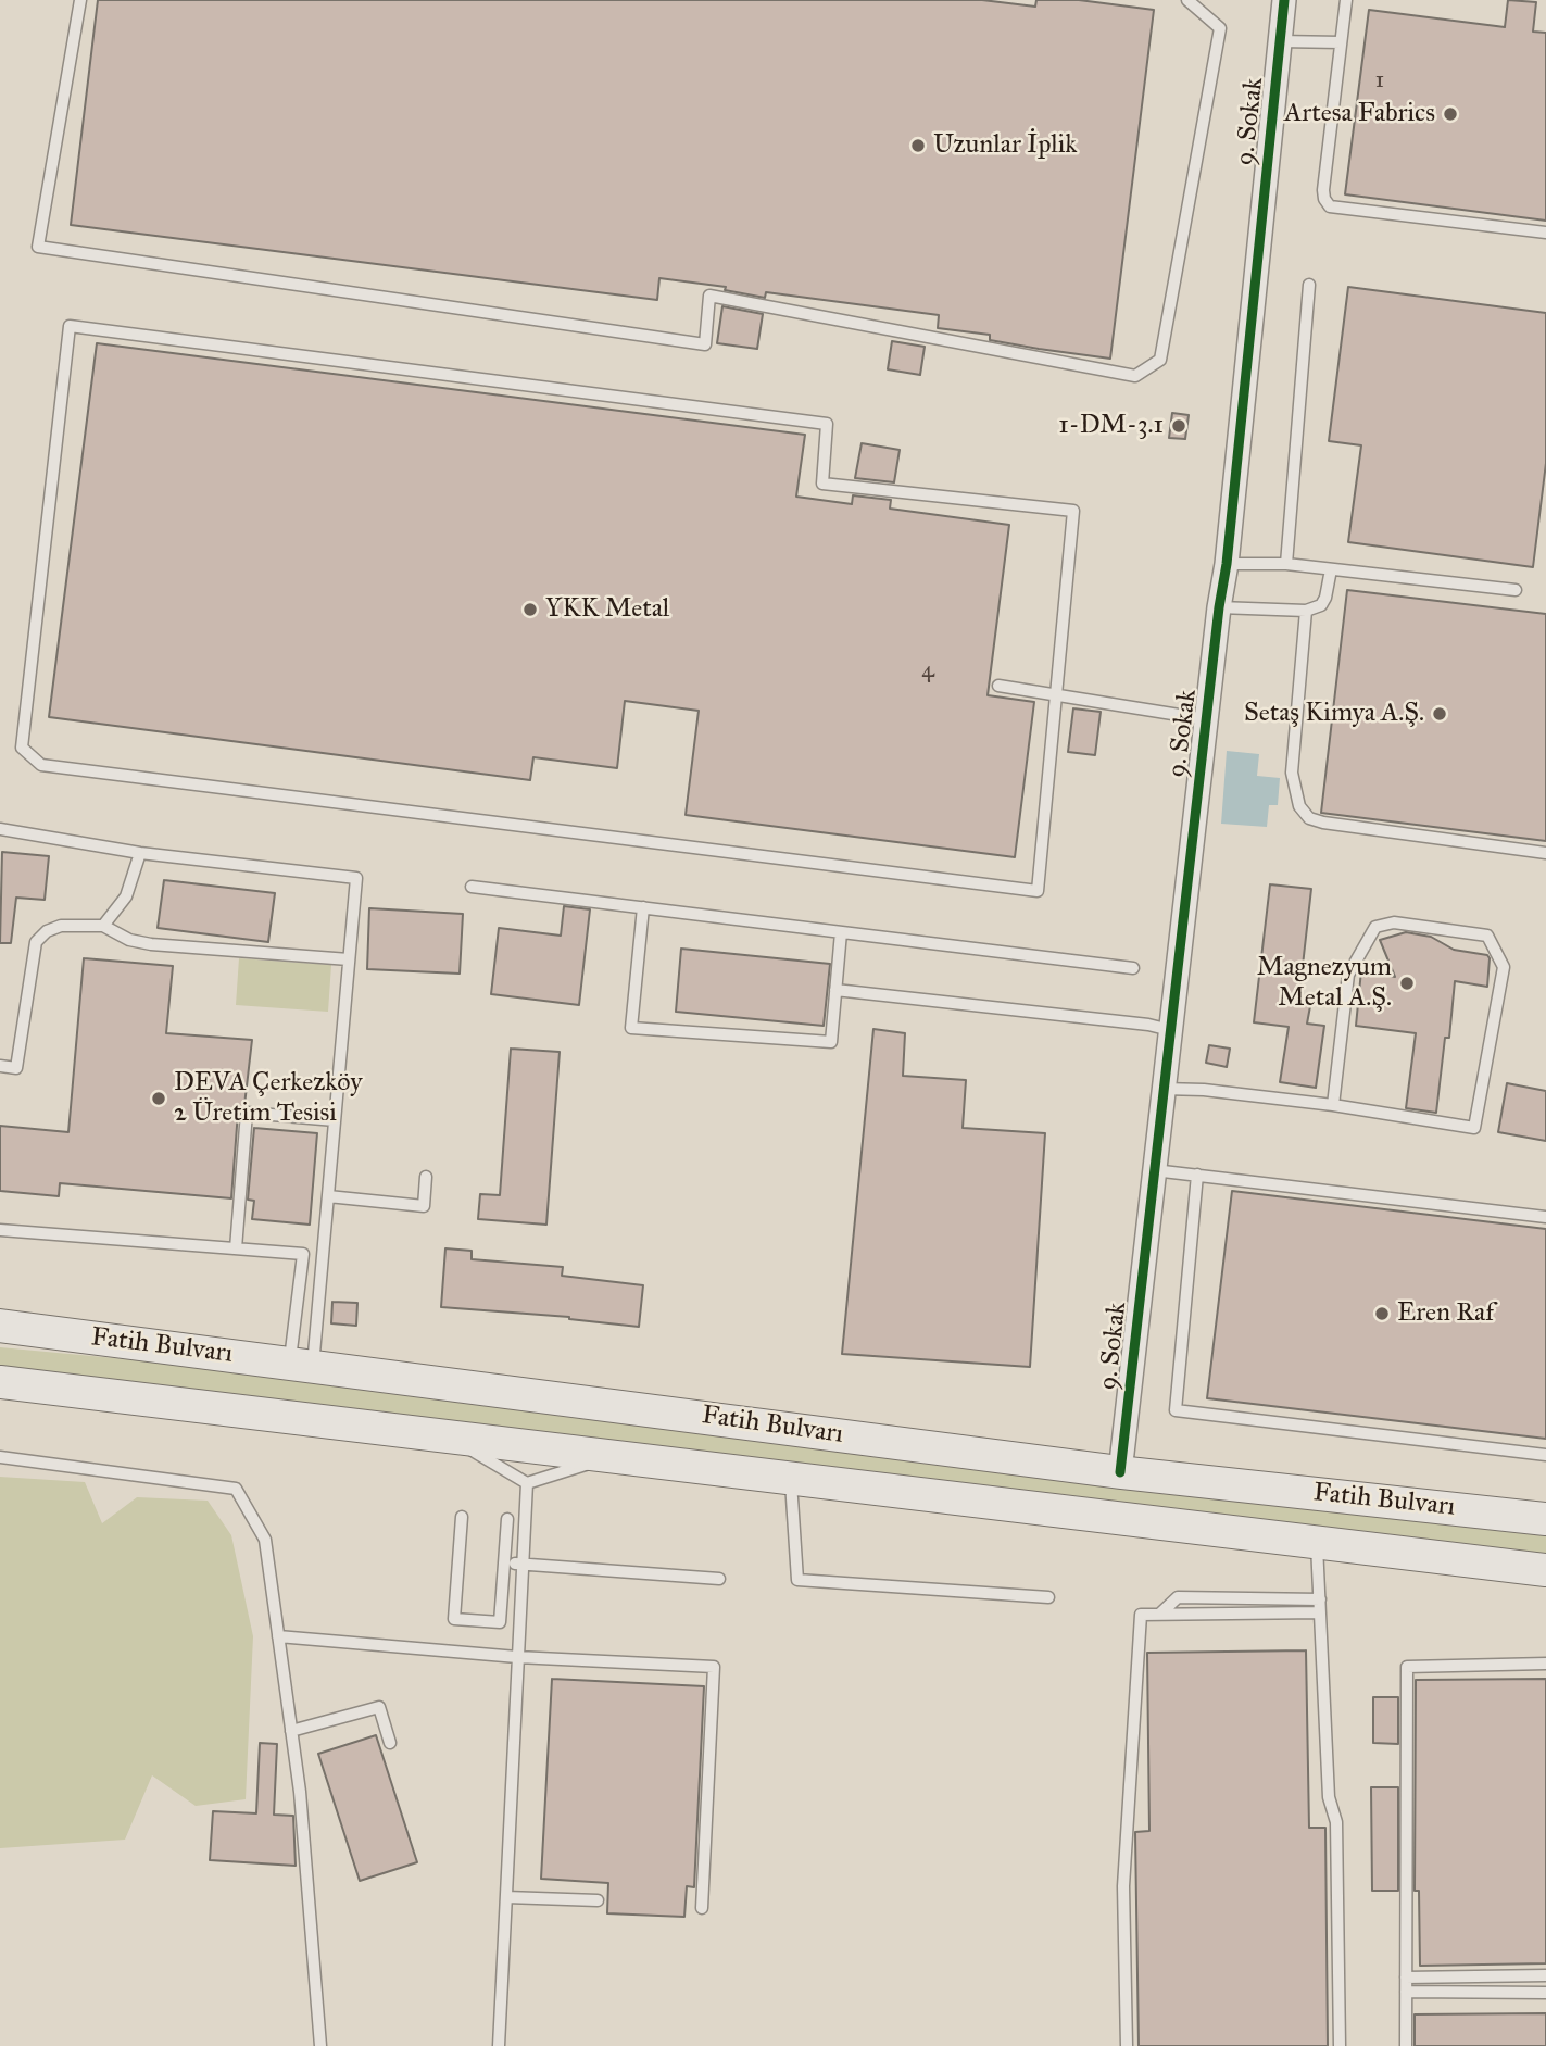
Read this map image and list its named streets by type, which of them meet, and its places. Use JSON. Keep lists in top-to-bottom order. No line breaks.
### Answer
{"streets":{"main road":["Fatih Bulvarı"],"street":["9. Sokak"]},"crossings":[["9. Sokak","Fatih Bulvarı"]],"places":["Artesa Fabrics","Uzunlar İplik","1-DM-3.1","YKK Metal","Setaş Kimya A.Ş.","Magnezyum Metal A.Ş.","DEVA Çerkezköy 2 Üretim Tesisi","Eren Raf"],"house_numbers":["1","4"]}
